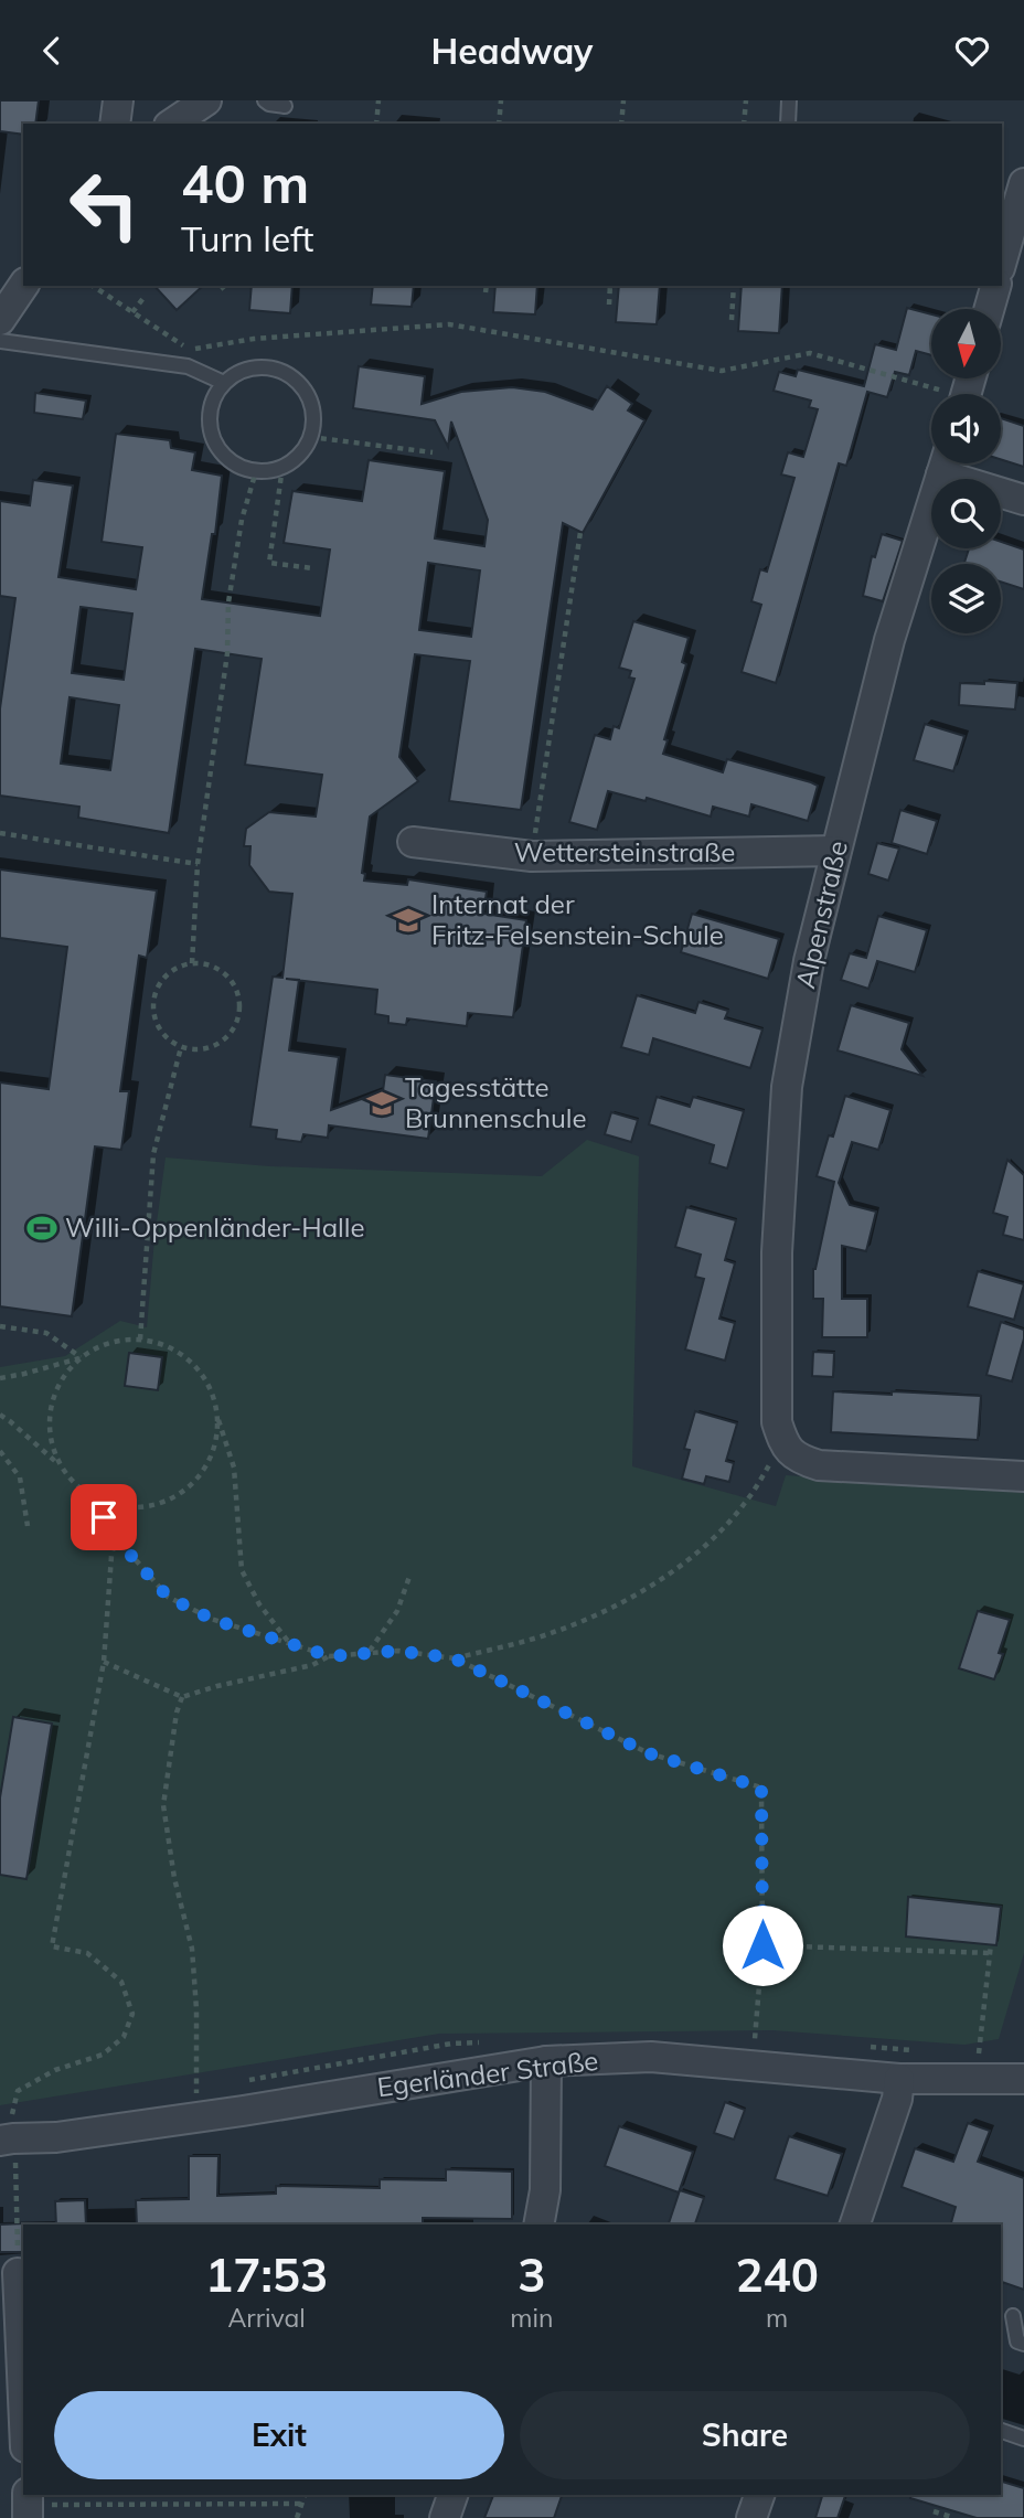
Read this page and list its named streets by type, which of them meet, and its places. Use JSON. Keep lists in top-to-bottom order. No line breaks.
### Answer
{"streets":{"street":["Wettersteinstraße","Alpenstraße","Egerländer Straße"]},"crossings":[["Wettersteinstraße","Alpenstraße"]],"places":{"school or university":["Internat der Fritz-Felsenstein-Schule","Tagesstätte Brunnenschule"],"sports":["Willi-Oppenländer-Halle"]},"north":"bottom","page":{"header":"Headway","turn":["40 m","Turn left"],"eta":["17:53","Arrival","3","min","240","m"],"buttons":["Exit","Share"]}}
